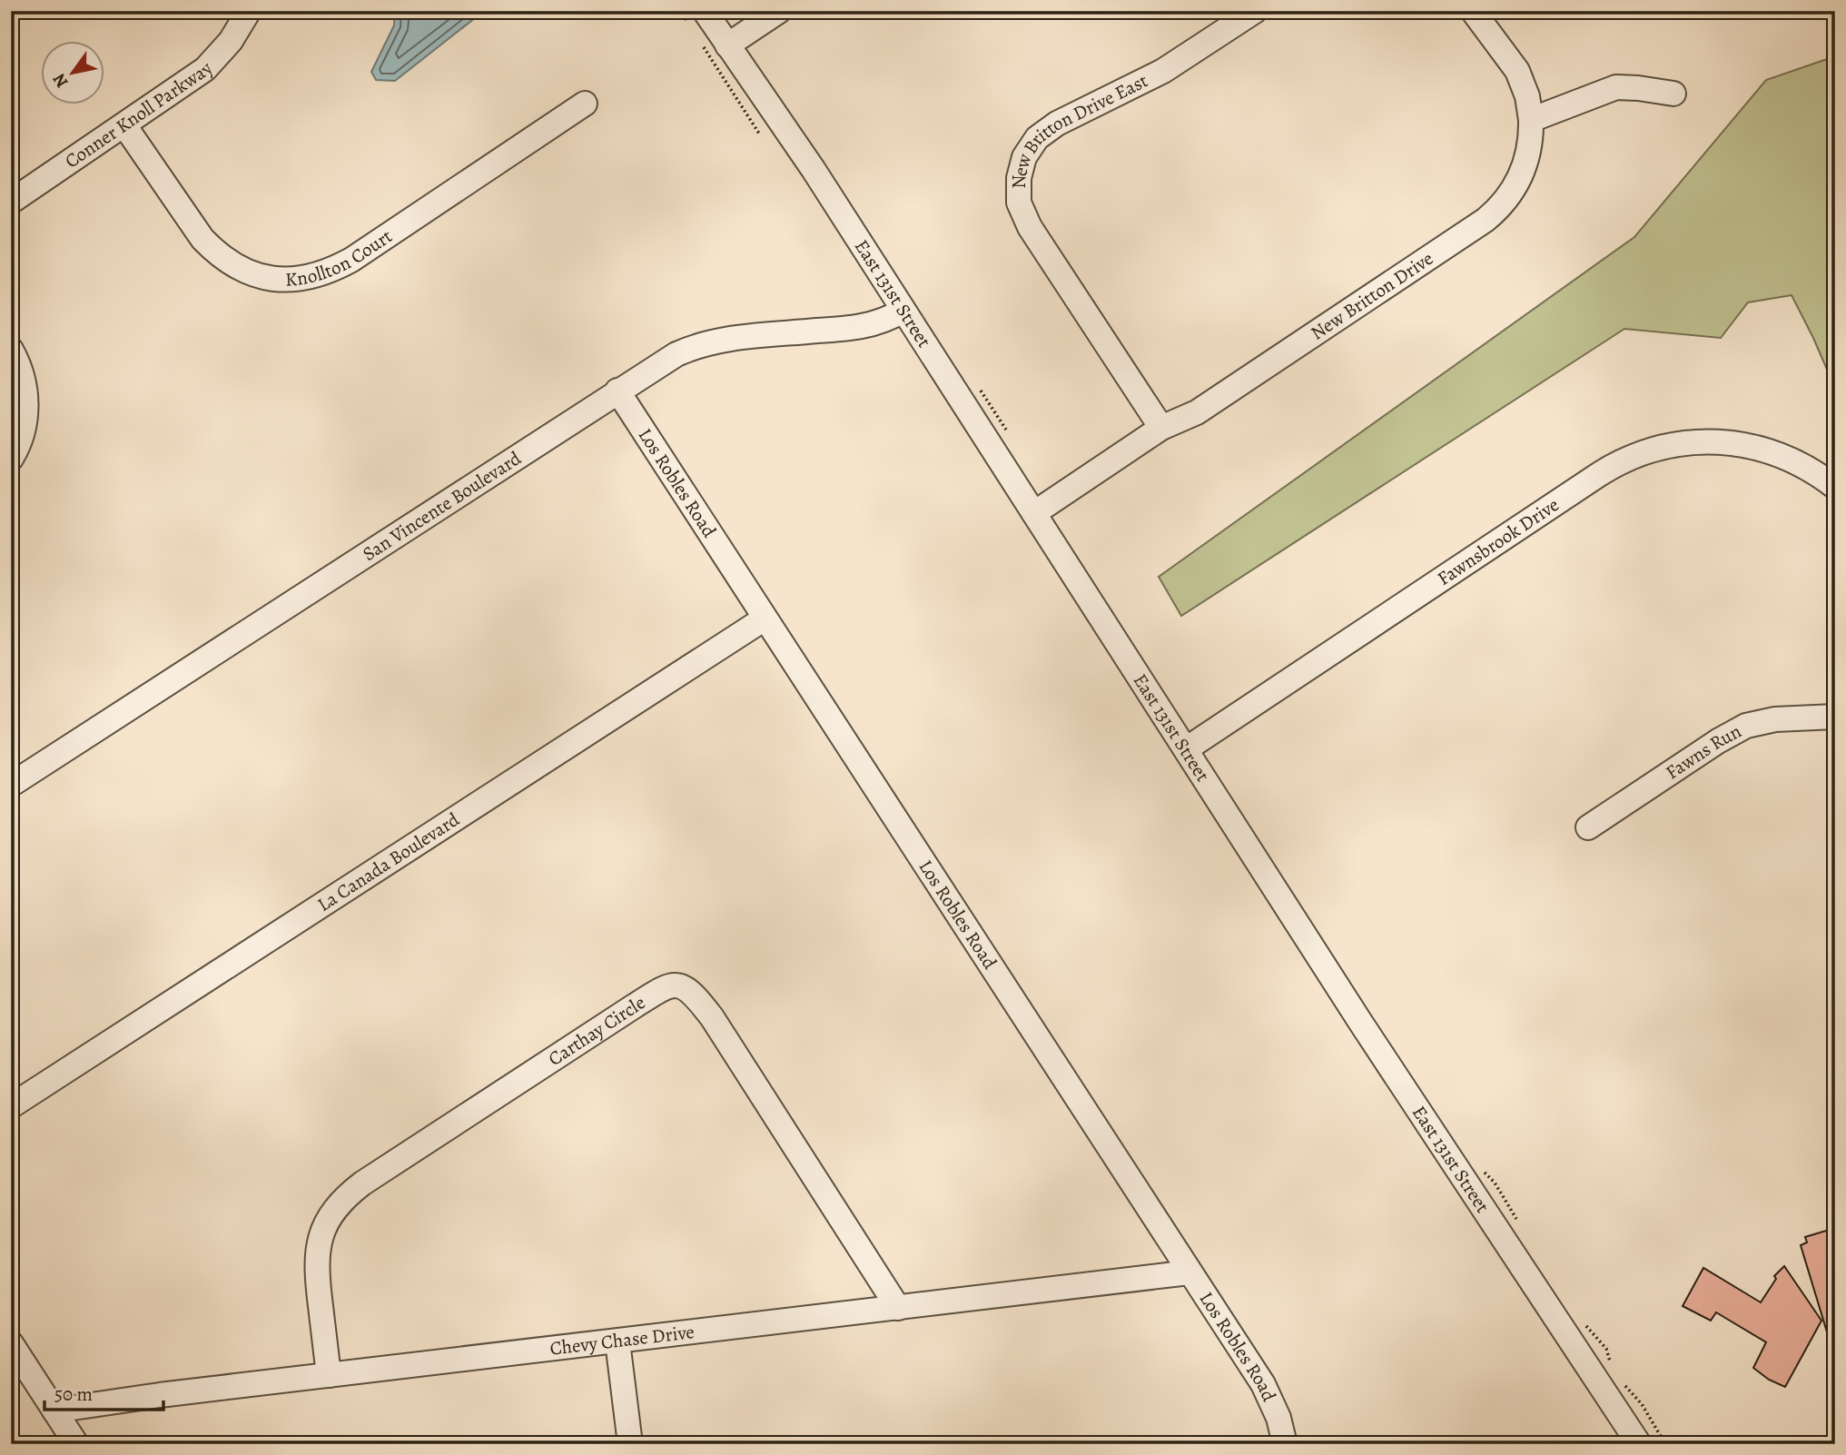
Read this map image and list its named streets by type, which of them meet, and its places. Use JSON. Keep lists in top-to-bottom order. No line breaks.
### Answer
{"streets":{"street":["Conner Knoll Parkway","New Britton Drive East","Knollton Court","East 131st Street","New Britton Drive","Los Robles Road","San Vincente Boulevard","Fawnsbrook Drive","Fawns Run","La Canada Boulevard","Carthay Circle","Chevy Chase Drive"]},"crossings":[["Conner Knoll Parkway","Knollton Court"],["New Britton Drive East","New Britton Drive"],["East 131st Street","New Britton Drive"],["East 131st Street","San Vincente Boulevard"],["East 131st Street","Fawnsbrook Drive"],["Los Robles Road","San Vincente Boulevard"],["Los Robles Road","La Canada Boulevard"],["Los Robles Road","Chevy Chase Drive"],["Carthay Circle","Chevy Chase Drive"]],"scale_bar":"50 m","north":"bottom left"}
